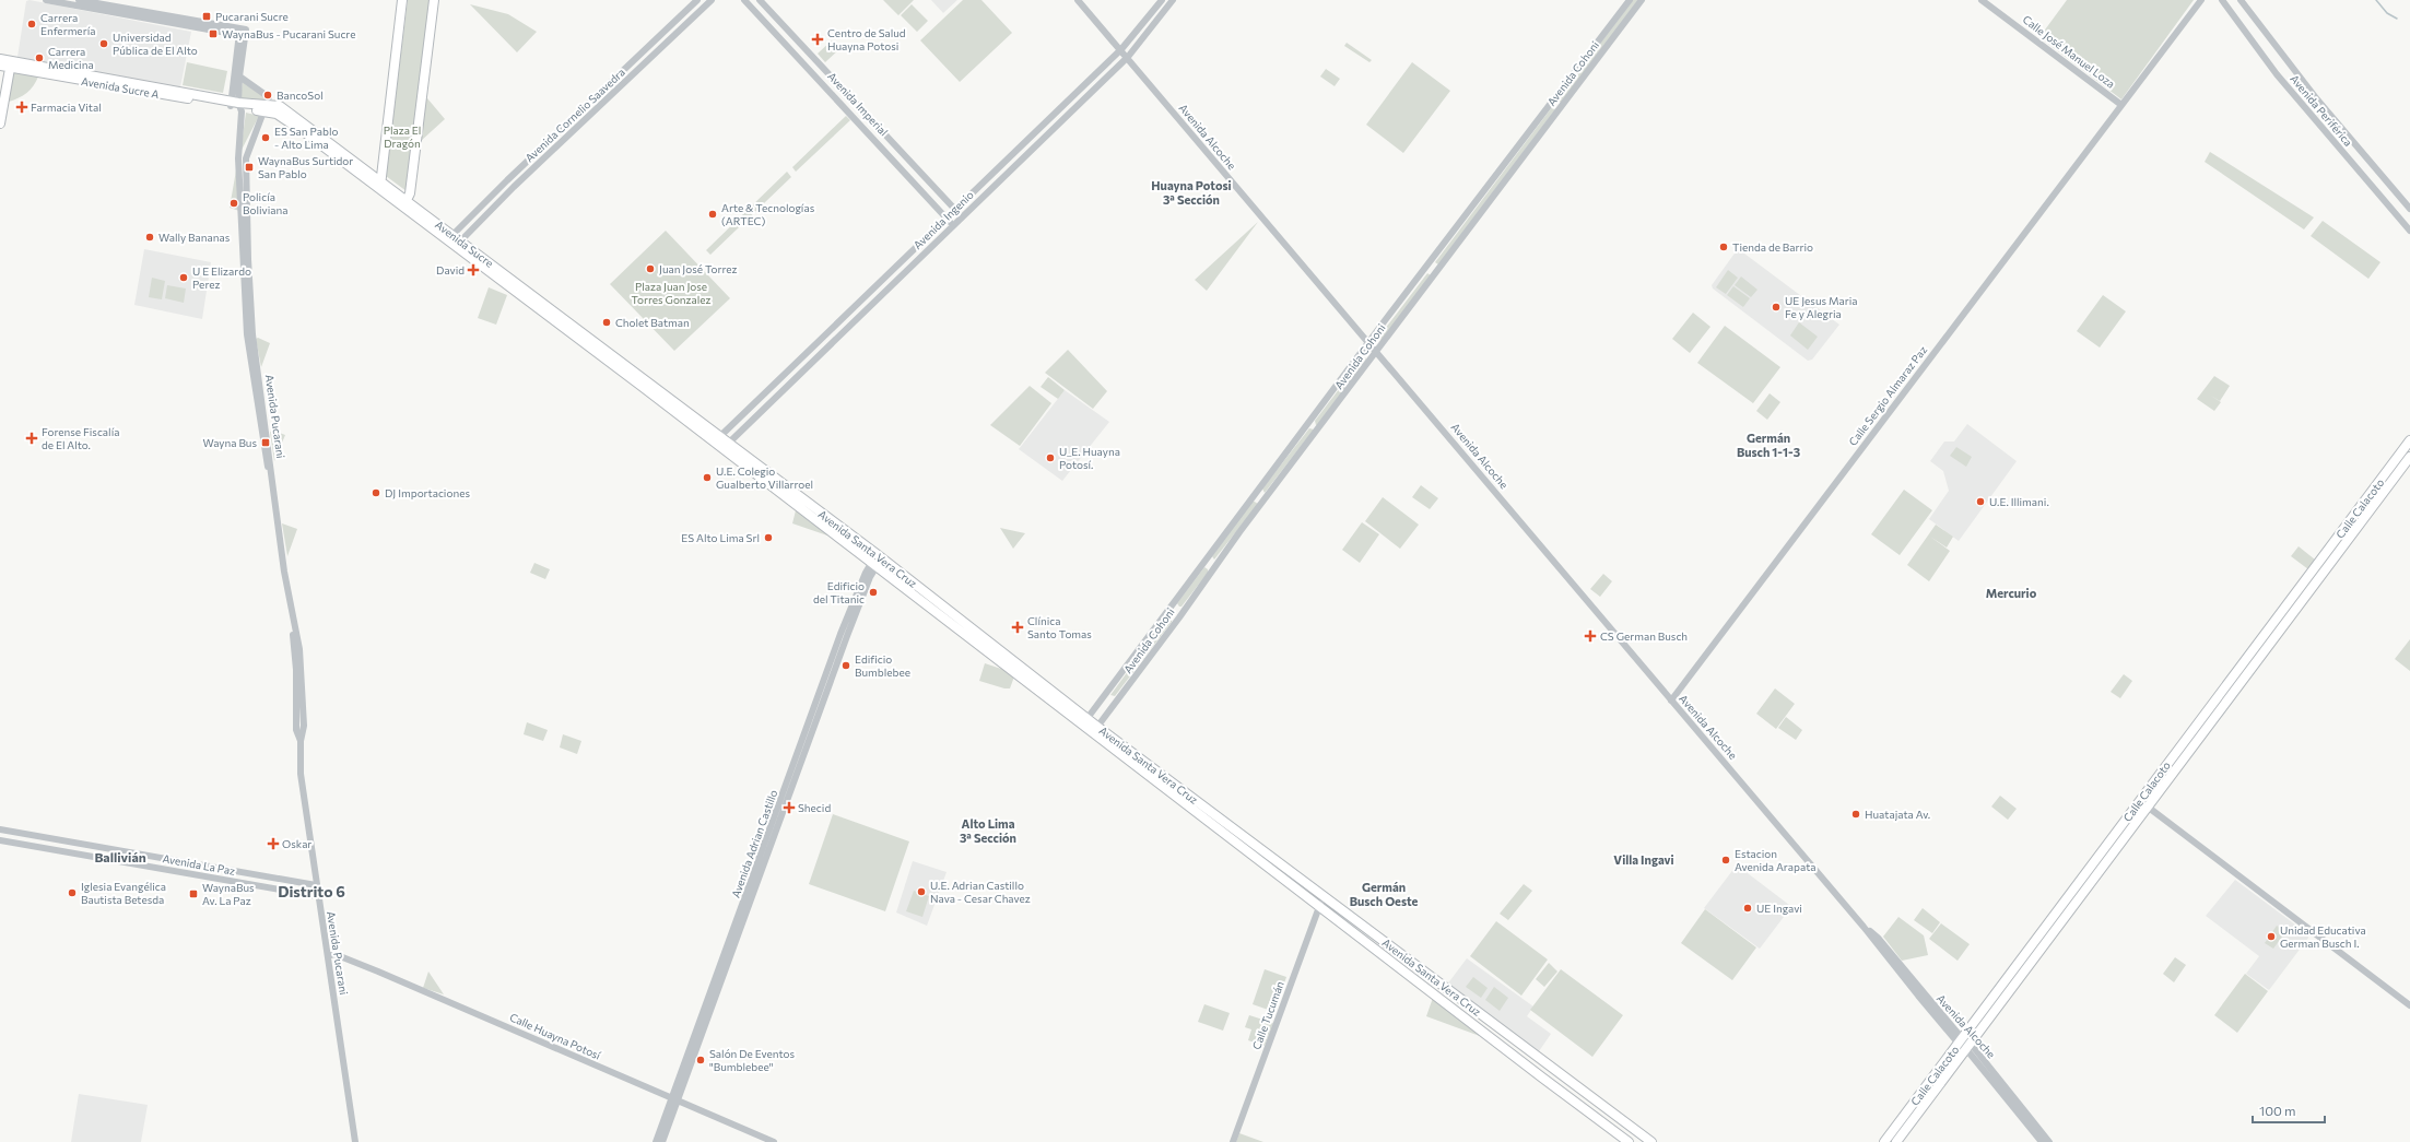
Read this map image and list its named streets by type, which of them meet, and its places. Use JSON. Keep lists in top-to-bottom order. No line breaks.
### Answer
{"streets":{"main road":["Avenida Sucre A","Avenida Sucre","Calle Calacoto","Avenida Santa Vera Cruz"],"street":["Calle José Manuel Loza","Avenida Cohoni","Avenida Imperial","Avenida Periférica","Avenida Cornelio Saavedra","Avenida Alcoche","Avenida Ingenio","Calle Sergio Almaraz Paz","Avenida Pucarani","Avenida Adrian Castillo","Avenida La Paz","Calle Tucumán","Calle Huayna Potosí"]},"crossings":[["Calle José Manuel Loza","Calle Sergio Almaraz Paz"],["Avenida Cohoni","Avenida Alcoche"],["Avenida Cohoni","Avenida Santa Vera Cruz"],["Avenida Imperial","Avenida Ingenio"],["Avenida Cornelio Saavedra","Avenida Sucre"],["Avenida Alcoche","Avenida Ingenio"],["Avenida Alcoche","Calle Sergio Almaraz Paz"],["Avenida Alcoche","Calle Calacoto"],["Avenida Ingenio","Avenida Santa Vera Cruz"],["Avenida Sucre","Avenida Pucarani"],["Avenida Sucre","Avenida Santa Vera Cruz"],["Avenida Pucarani","Avenida La Paz"],["Avenida Pucarani","Calle Huayna Potosí"],["Avenida Santa Vera Cruz","Avenida Adrian Castillo"],["Avenida Santa Vera Cruz","Calle Tucumán"],["Avenida Adrian Castillo","Calle Huayna Potosí"]],"districts":["Huayna Potosi 3ª Sección","Germán Busch 1-1-3","Mercurio","Alto Lima 3ª Sección","Ballivián","Villa Ingavi","Germán Busch Oeste","Distrito 6"],"parks":["Plaza El Dragón","Plaza Juan Jose Torres Gonzalez"],"places":{"transit":["Pucarani Sucre","WaynaBus - Pucarani Sucre","WaynaBus Surtidor San Pablo","Wayna Bus","WaynaBus Av. La Paz"],"other":["Carrera Enfermería","Universidad Pública de El Alto","Carrera Medicina","BancoSol","ES San Pablo - Alto Lima","Policía Boliviana","Arte & Tecnologías (ARTEC)","Wally Bananas","Tienda de Barrio","Juan José Torrez","U E Elizardo Perez","UE Jesus Maria Fe y Alegria","Cholet Batman","U_E. Huayna Potosí.","U.E. Colegio Gualberto Villarroel","DJ Importaciones","U.E. Illimani.","ES Alto Lima Srl","Edificio del Titanic","Edificio Bumblebee","Huatajata Av.","Estacion Avenida Arapata","U.E. Adrian Castillo Nava - Cesar Chavez","Iglesia Evangélica Bautista Betesda","UE Ingavi","Unidad Educativa German Busch I.","Salón De Eventos \"Bumblebee\""],"health":["Centro de Salud Huayna Potosi","Farmacia Vital","David","Forense Fiscalía de El Alto.","Clínica Santo Tomas","CS German Busch","Shecid","Oskar"]},"scale_bar":"100 m"}
